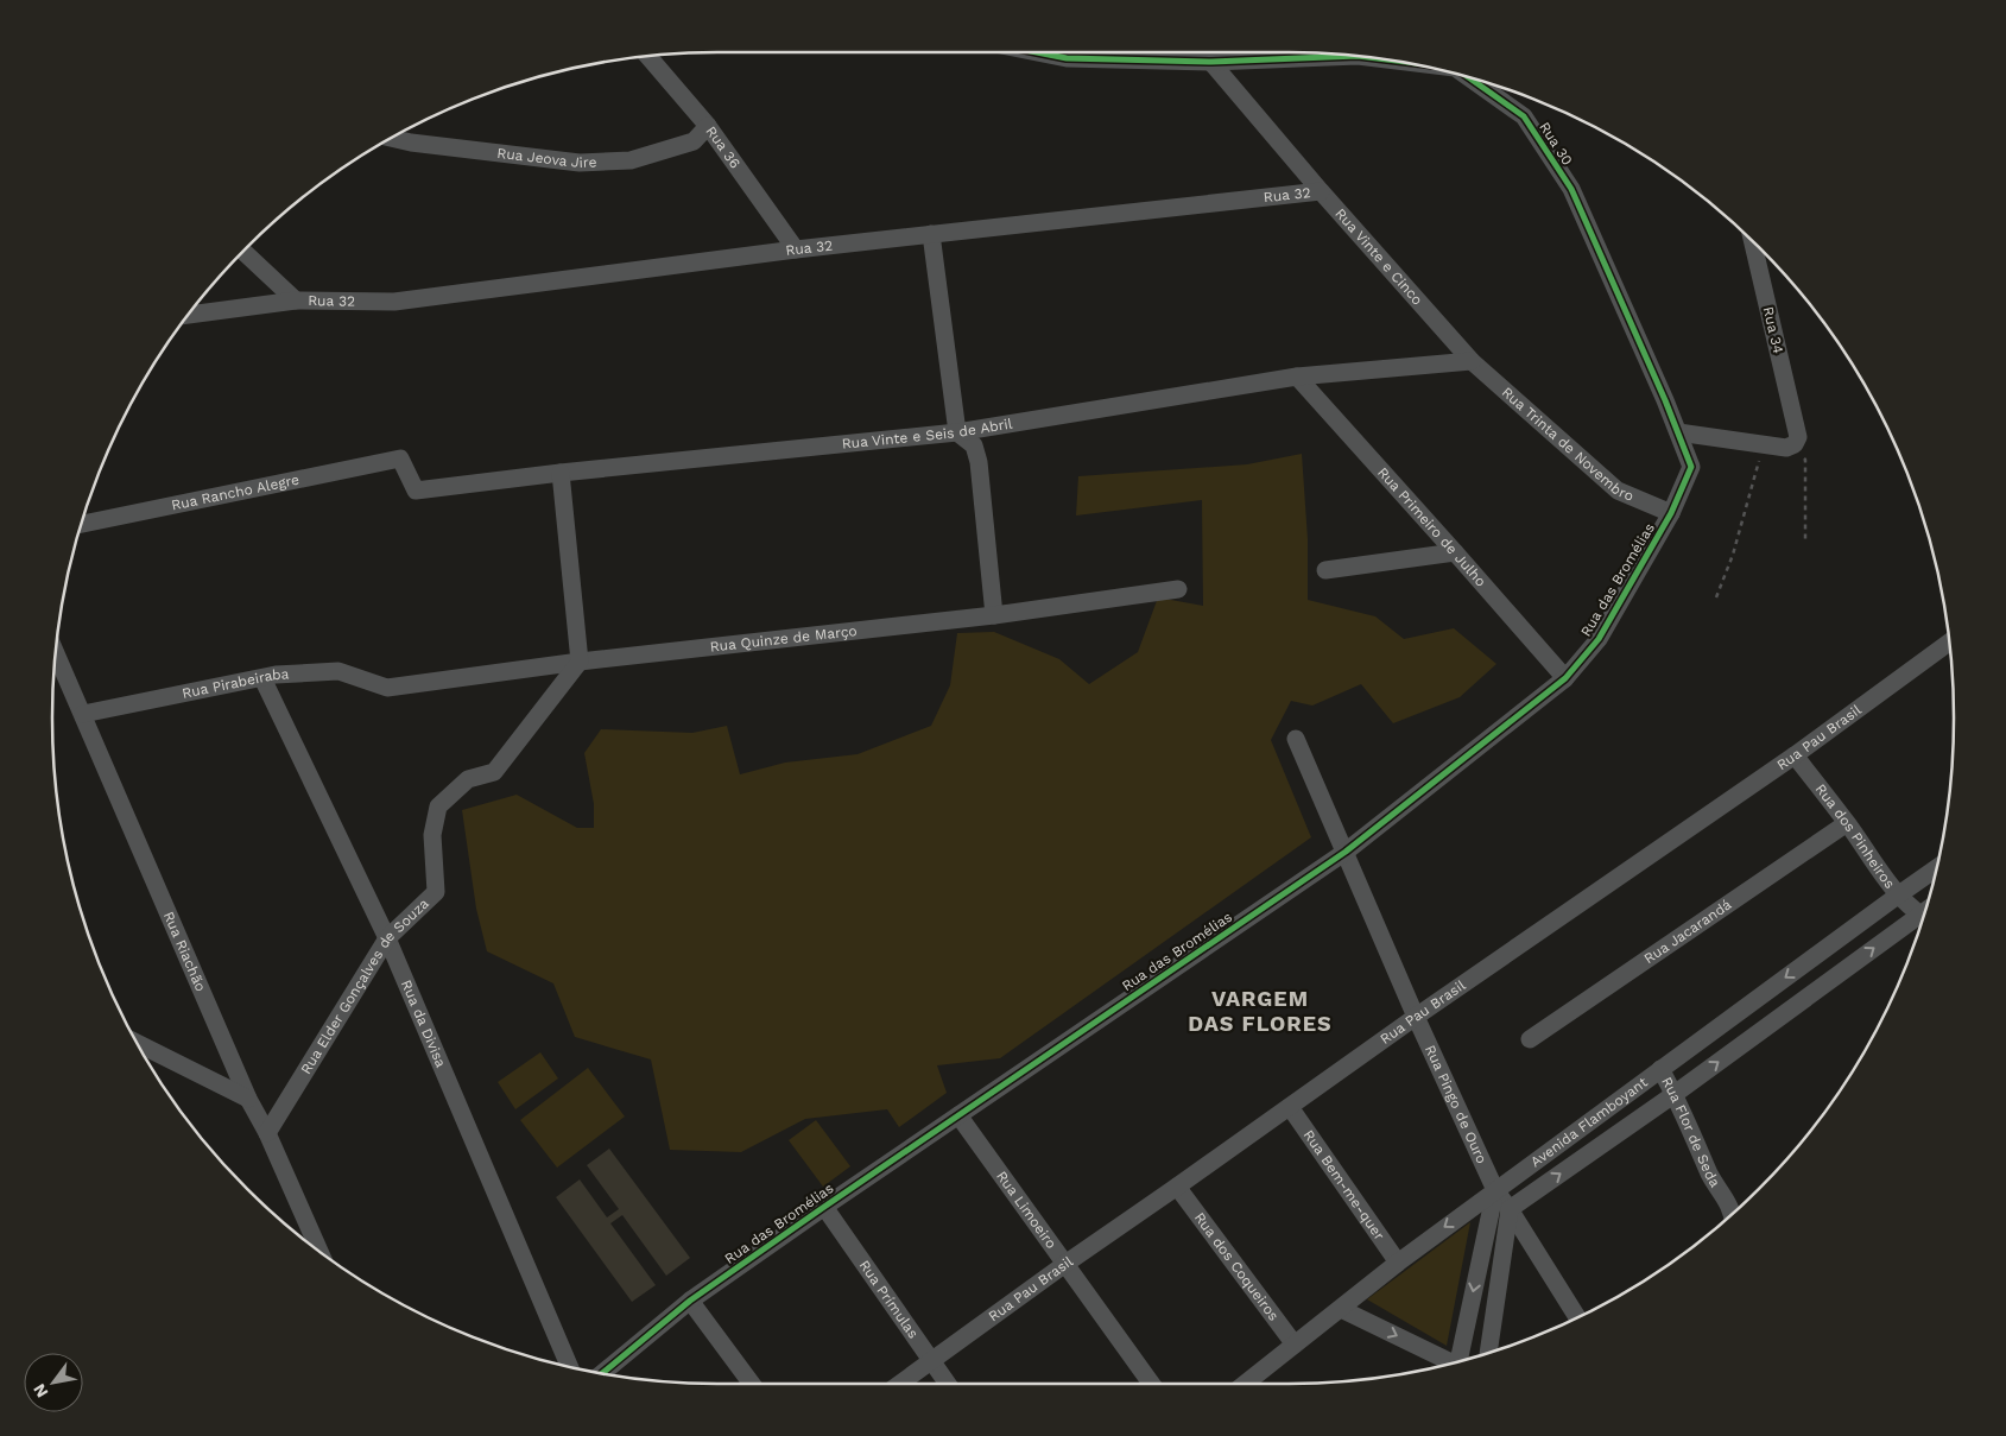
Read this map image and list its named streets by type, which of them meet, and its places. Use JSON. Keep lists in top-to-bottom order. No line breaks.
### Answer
{"streets":{"street":["Rua 30","Rua 36","Rua Jeova Jire","Rua 32","Rua Vinte e Cinco","Rua 34","Rua Vinte e Seis de Abril","Rua Trinta de Novembro","Rua Rancho Alegre","Rua Primeiro de Julho","Rua das Bromélias","Rua Quinze de Março","Rua Pirabeiraba","Rua Pau Brasil","Rua dos Pinheiros","Rua Jacarandá","Rua Riachão","Rua Elder Gonçalves de Souza","Rua da Divisa","Rua Pingo de Ouro","Avenida Flamboyant","Rua Flor de Seda","Rua Bem-me-quer","Rua Limoeiro","Rua dos Coqueiros","Rua Prímulas"]},"crossings":[["Rua 30","Rua Vinte e Cinco"],["Rua 30","Rua das Bromélias"],["Rua 36","Rua Jeova Jire"],["Rua 36","Rua 32"],["Rua 32","Rua Vinte e Cinco"],["Rua Vinte e Cinco","Rua Vinte e Seis de Abril"],["Rua Vinte e Cinco","Rua Trinta de Novembro"],["Rua Vinte e Seis de Abril","Rua Trinta de Novembro"],["Rua Vinte e Seis de Abril","Rua Rancho Alegre"],["Rua Vinte e Seis de Abril","Rua Primeiro de Julho"],["Rua Trinta de Novembro","Rua das Bromélias"],["Rua Primeiro de Julho","Rua das Bromélias"],["Rua das Bromélias","Rua Pingo de Ouro"],["Rua das Bromélias","Rua Limoeiro"],["Rua das Bromélias","Rua Prímulas"],["Rua Quinze de Março","Rua Pirabeiraba"],["Rua Quinze de Março","Rua Elder Gonçalves de Souza"],["Rua Pirabeiraba","Rua Riachão"],["Rua Pirabeiraba","Rua da Divisa"],["Rua Pau Brasil","Rua dos Pinheiros"],["Rua Pau Brasil","Rua Pingo de Ouro"],["Rua Pau Brasil","Rua Bem-me-quer"],["Rua Pau Brasil","Rua Limoeiro"],["Rua Pau Brasil","Rua dos Coqueiros"],["Rua Pau Brasil","Rua Prímulas"],["Rua dos Pinheiros","Rua Jacarandá"],["Rua dos Pinheiros","Avenida Flamboyant"],["Rua Riachão","Rua Elder Gonçalves de Souza"],["Rua Elder Gonçalves de Souza","Rua da Divisa"],["Rua Pingo de Ouro","Avenida Flamboyant"],["Avenida Flamboyant","Rua Flor de Seda"],["Avenida Flamboyant","Rua Bem-me-quer"],["Avenida Flamboyant","Rua dos Coqueiros"]],"districts":["VARGEM DAS FLORES"],"north":"bottom left"}
